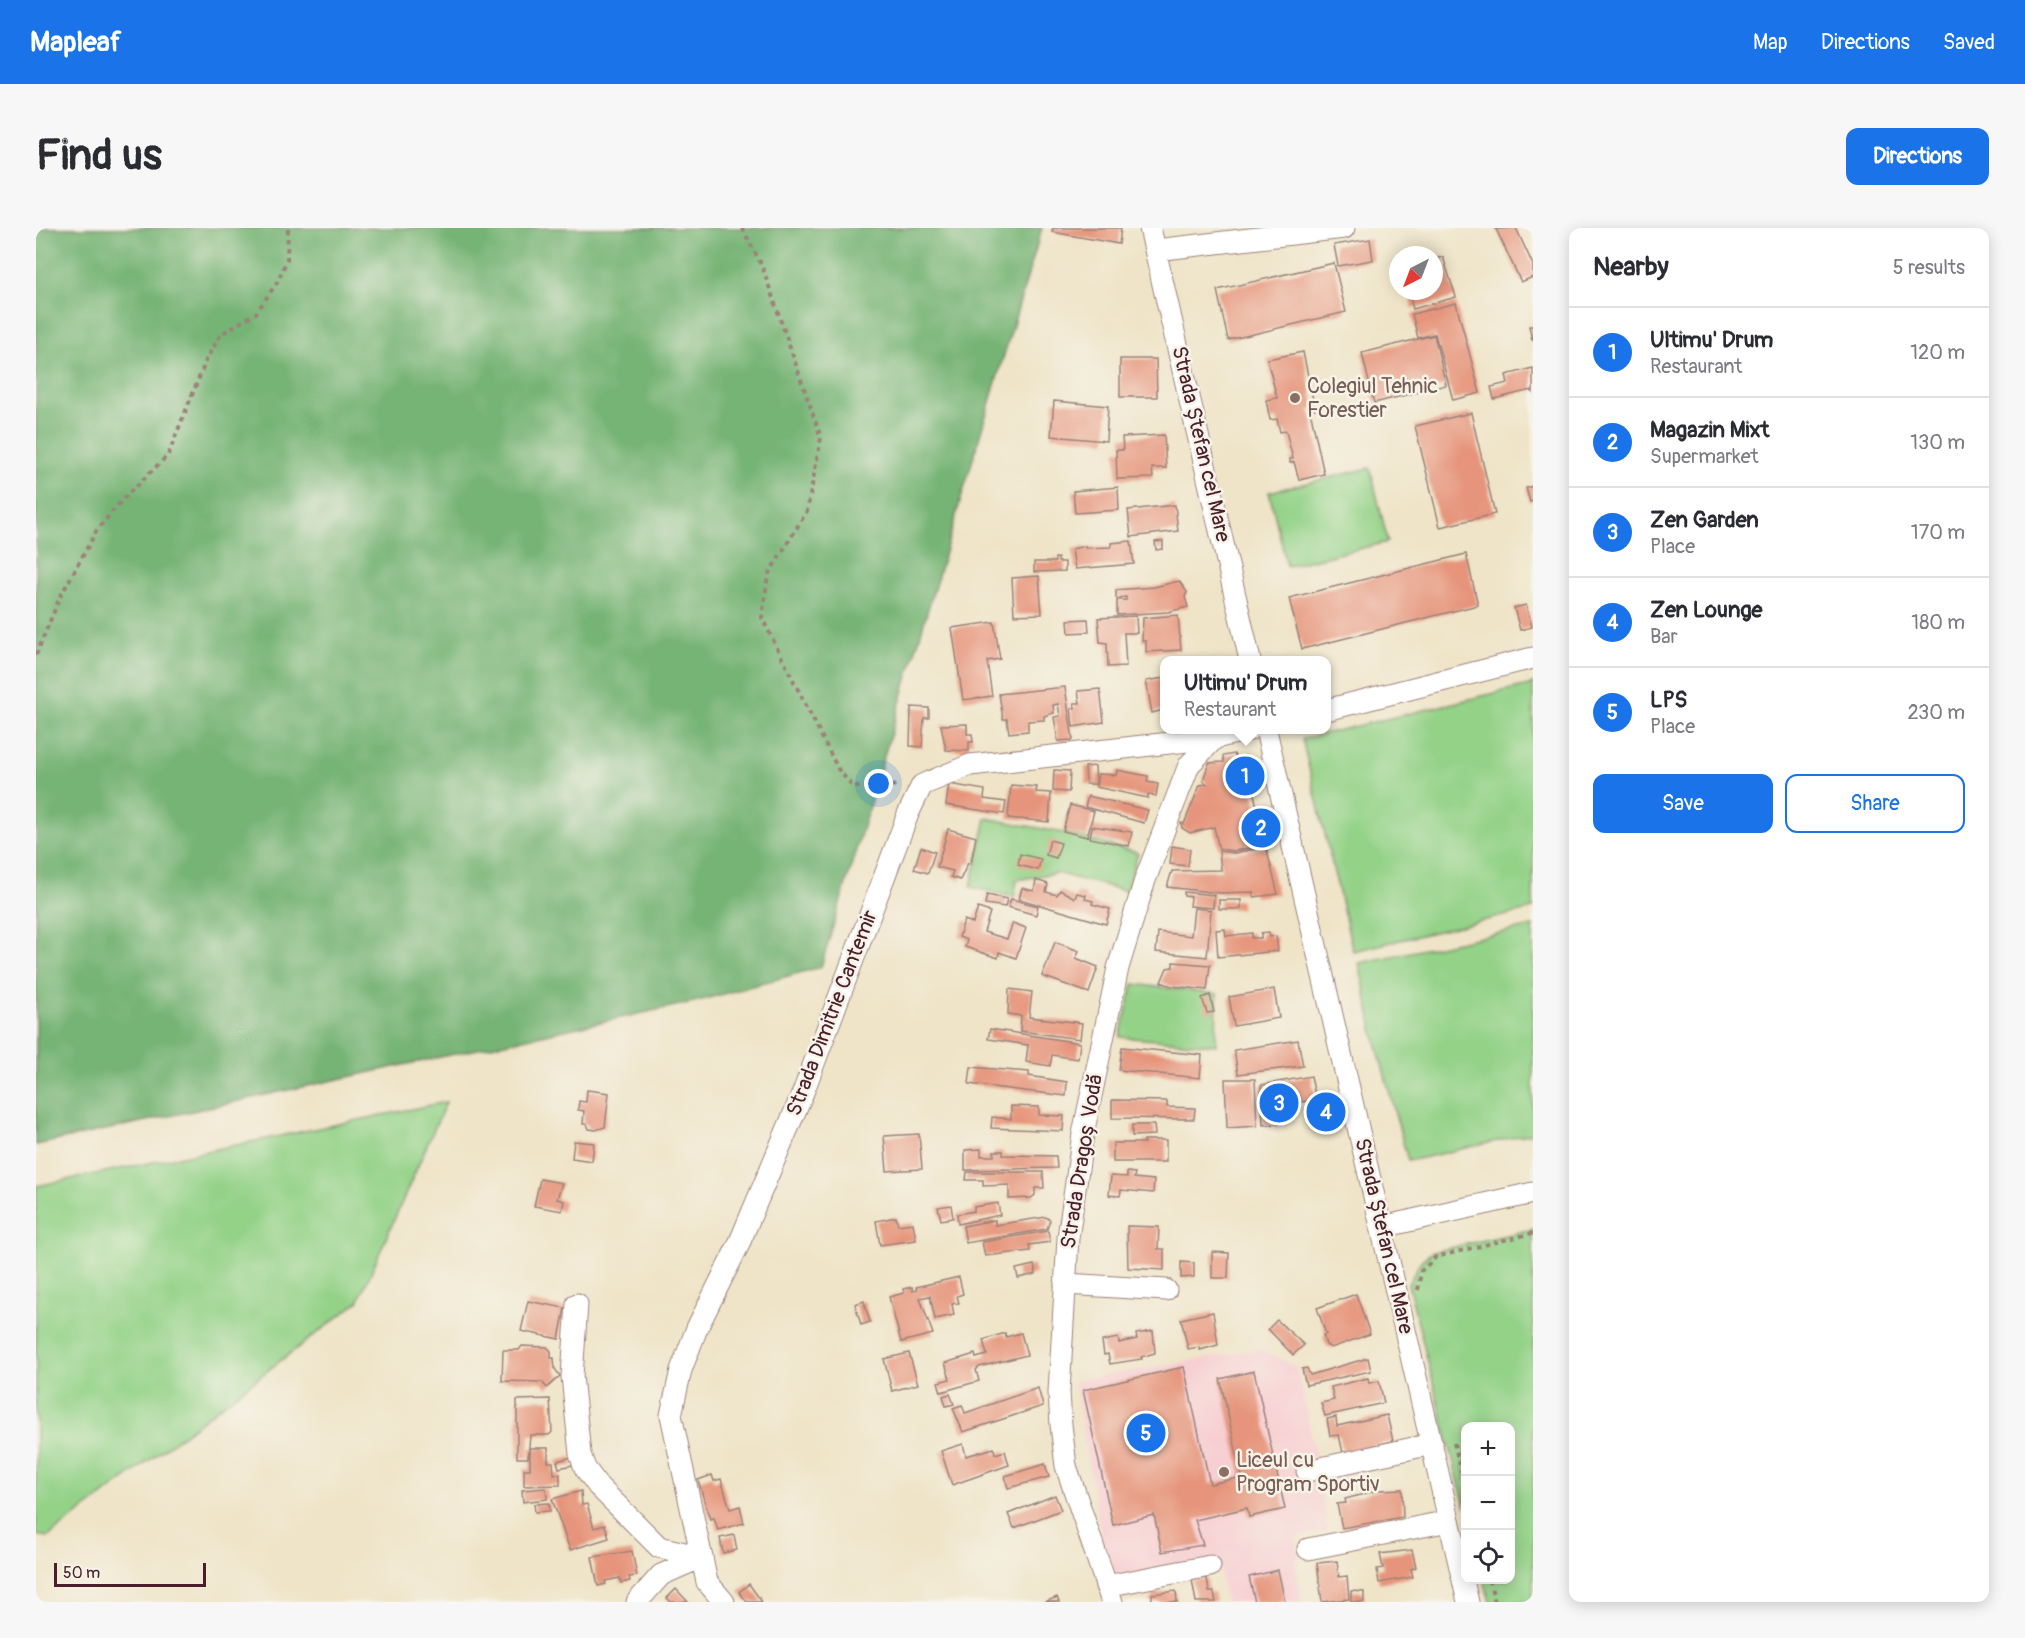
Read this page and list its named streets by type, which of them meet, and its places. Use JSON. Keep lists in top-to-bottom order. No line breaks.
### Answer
{"streets":{"street":["Strada Ștefan cel Mare","Strada Dimitrie Cantemir","Strada Dragoș Vodă"]},"places":["Colegiul Tehnic Forestier","Liceul cu Program Sportiv"],"scale_bar":"50 m","north":"bottom left","page":{"header":"Mapleaf","nav":["Map","Directions","Saved"],"buttons":["Directions",["Save","Share"]],"title":"Find us","heading":["Nearby","5 results"],"list":[{"mark":"1","name":"Ultimu' Drum","note":"Restaurant","value":"120 m"},{"mark":"2","name":"Magazin Mixt","note":"Supermarket","value":"130 m"},{"mark":"3","name":"Zen Garden","note":"Place","value":"170 m"},{"mark":"4","name":"Zen Lounge","note":"Bar","value":"180 m"},{"mark":"5","name":"LPS","note":"Place","value":"230 m"}],"popup":["Ultimu' Drum","Restaurant"],"pins":["1","2","3","4","5"],"map_buttons":["+","−"],"scale":"50 m"}}
